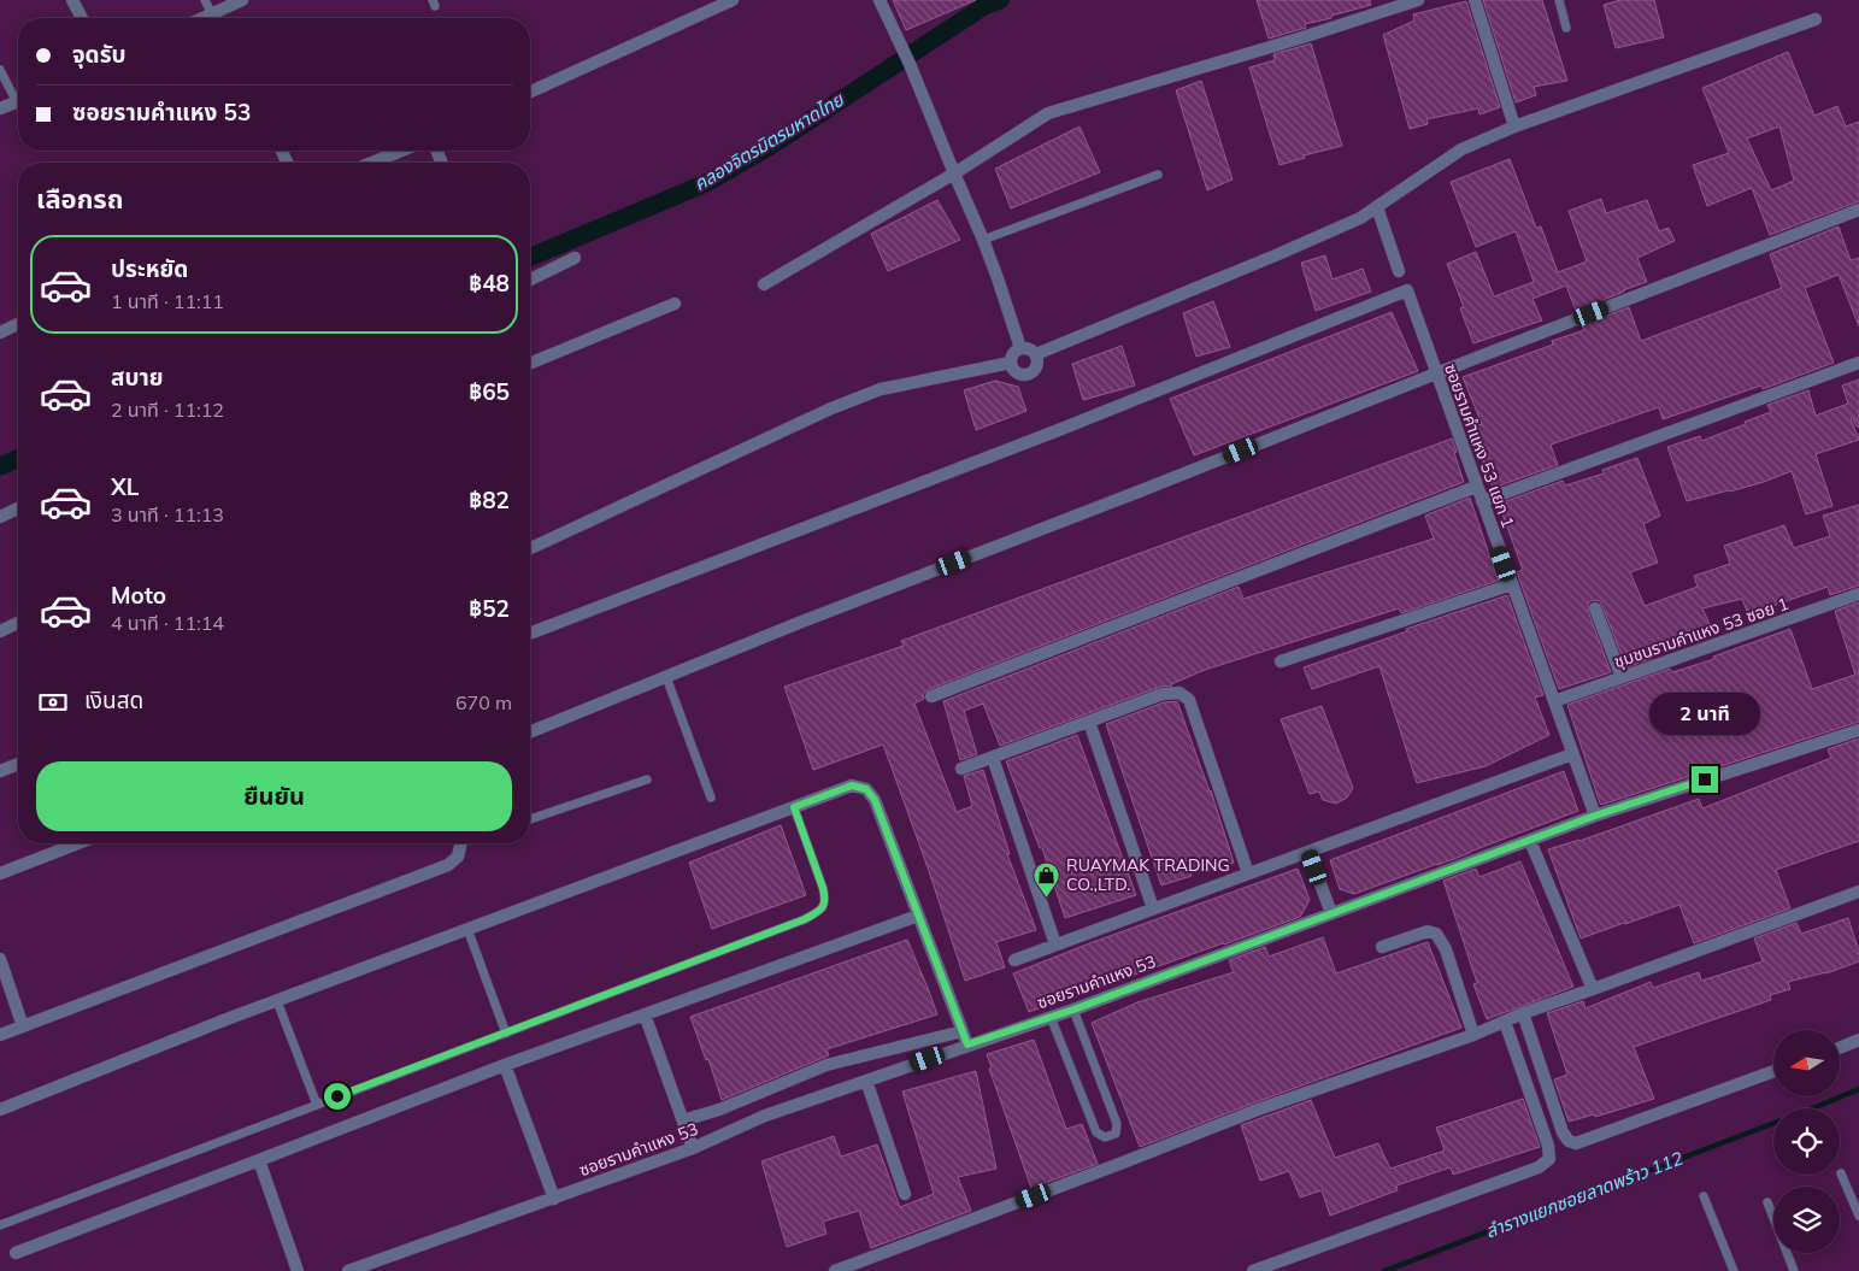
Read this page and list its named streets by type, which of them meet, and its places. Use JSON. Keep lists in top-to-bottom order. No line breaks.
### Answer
{"streets":{"street":["ซอยรามคำแหง 53 แยก 1","ชุมชนรามคำแหง 53 ซอย 1","ซอยรามคำแหง 53"]},"crossings":[["ซอยรามคำแหง 53 แยก 1","ชุมชนรามคำแหง 53 ซอย 1"],["ซอยรามคำแหง 53 แยก 1","ซอยรามคำแหง 53"]],"water":["คลองจิตรมิตรมหาดไทย","ลำรางแยกซอยลาดพร้าว 112"],"places":{"shop":["RUAYMAK TRADING CO.,LTD."]},"north":"left","page":{"banner":["จุดรับ","ซอยรามคำแหง 53"],"heading":"เลือกรถ","list":[{"name":"ประหยัด","note":"1 นาที · 11:11","value":"฿48"},{"name":"สบาย","note":"2 นาที · 11:12","value":"฿65"},{"name":"XL","note":"3 นาที · 11:13","value":"฿82"},{"name":"Moto","note":"4 นาที · 11:14","value":"฿52"}],"pay":["เงินสด","670 m"],"bubble":"2 นาที","buttons":"ยืนยัน"}}
